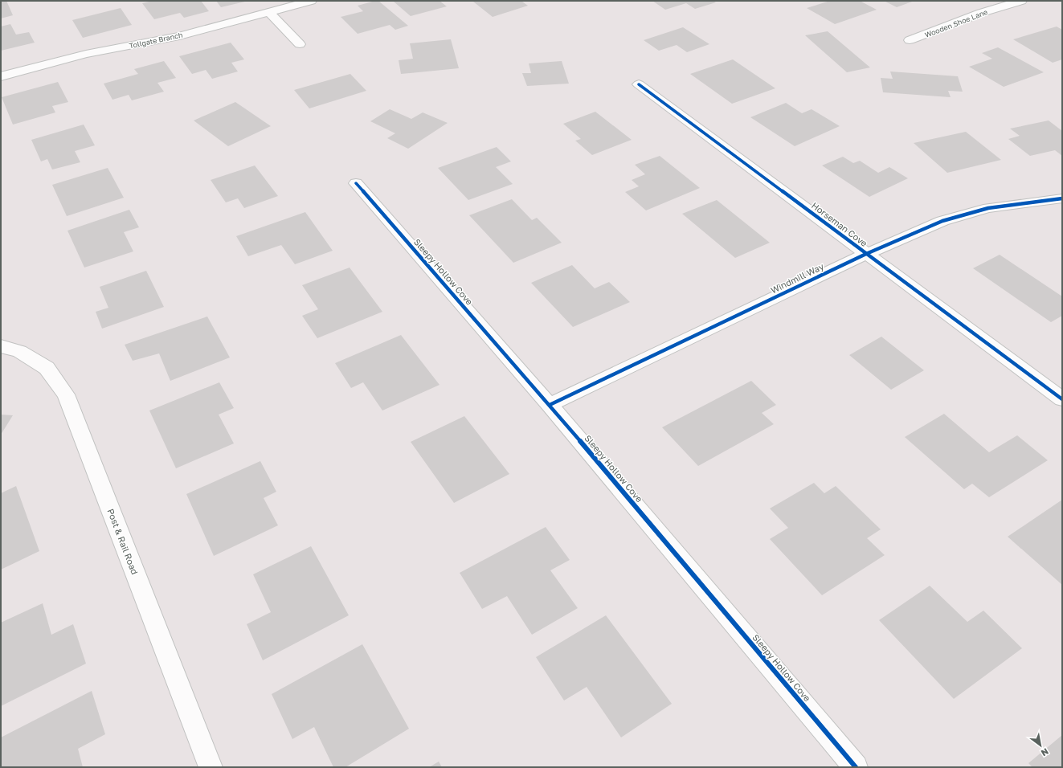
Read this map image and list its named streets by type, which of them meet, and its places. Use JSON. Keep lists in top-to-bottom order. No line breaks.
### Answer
{"streets":{"street":["Wooden Shoe Lane","Tollgate Branch","Horseman Cove","Sleepy Hollow Cove","Windmill Way","Post & Rail Road"]},"crossings":[["Horseman Cove","Windmill Way"],["Sleepy Hollow Cove","Windmill Way"]],"north":"bottom right"}
